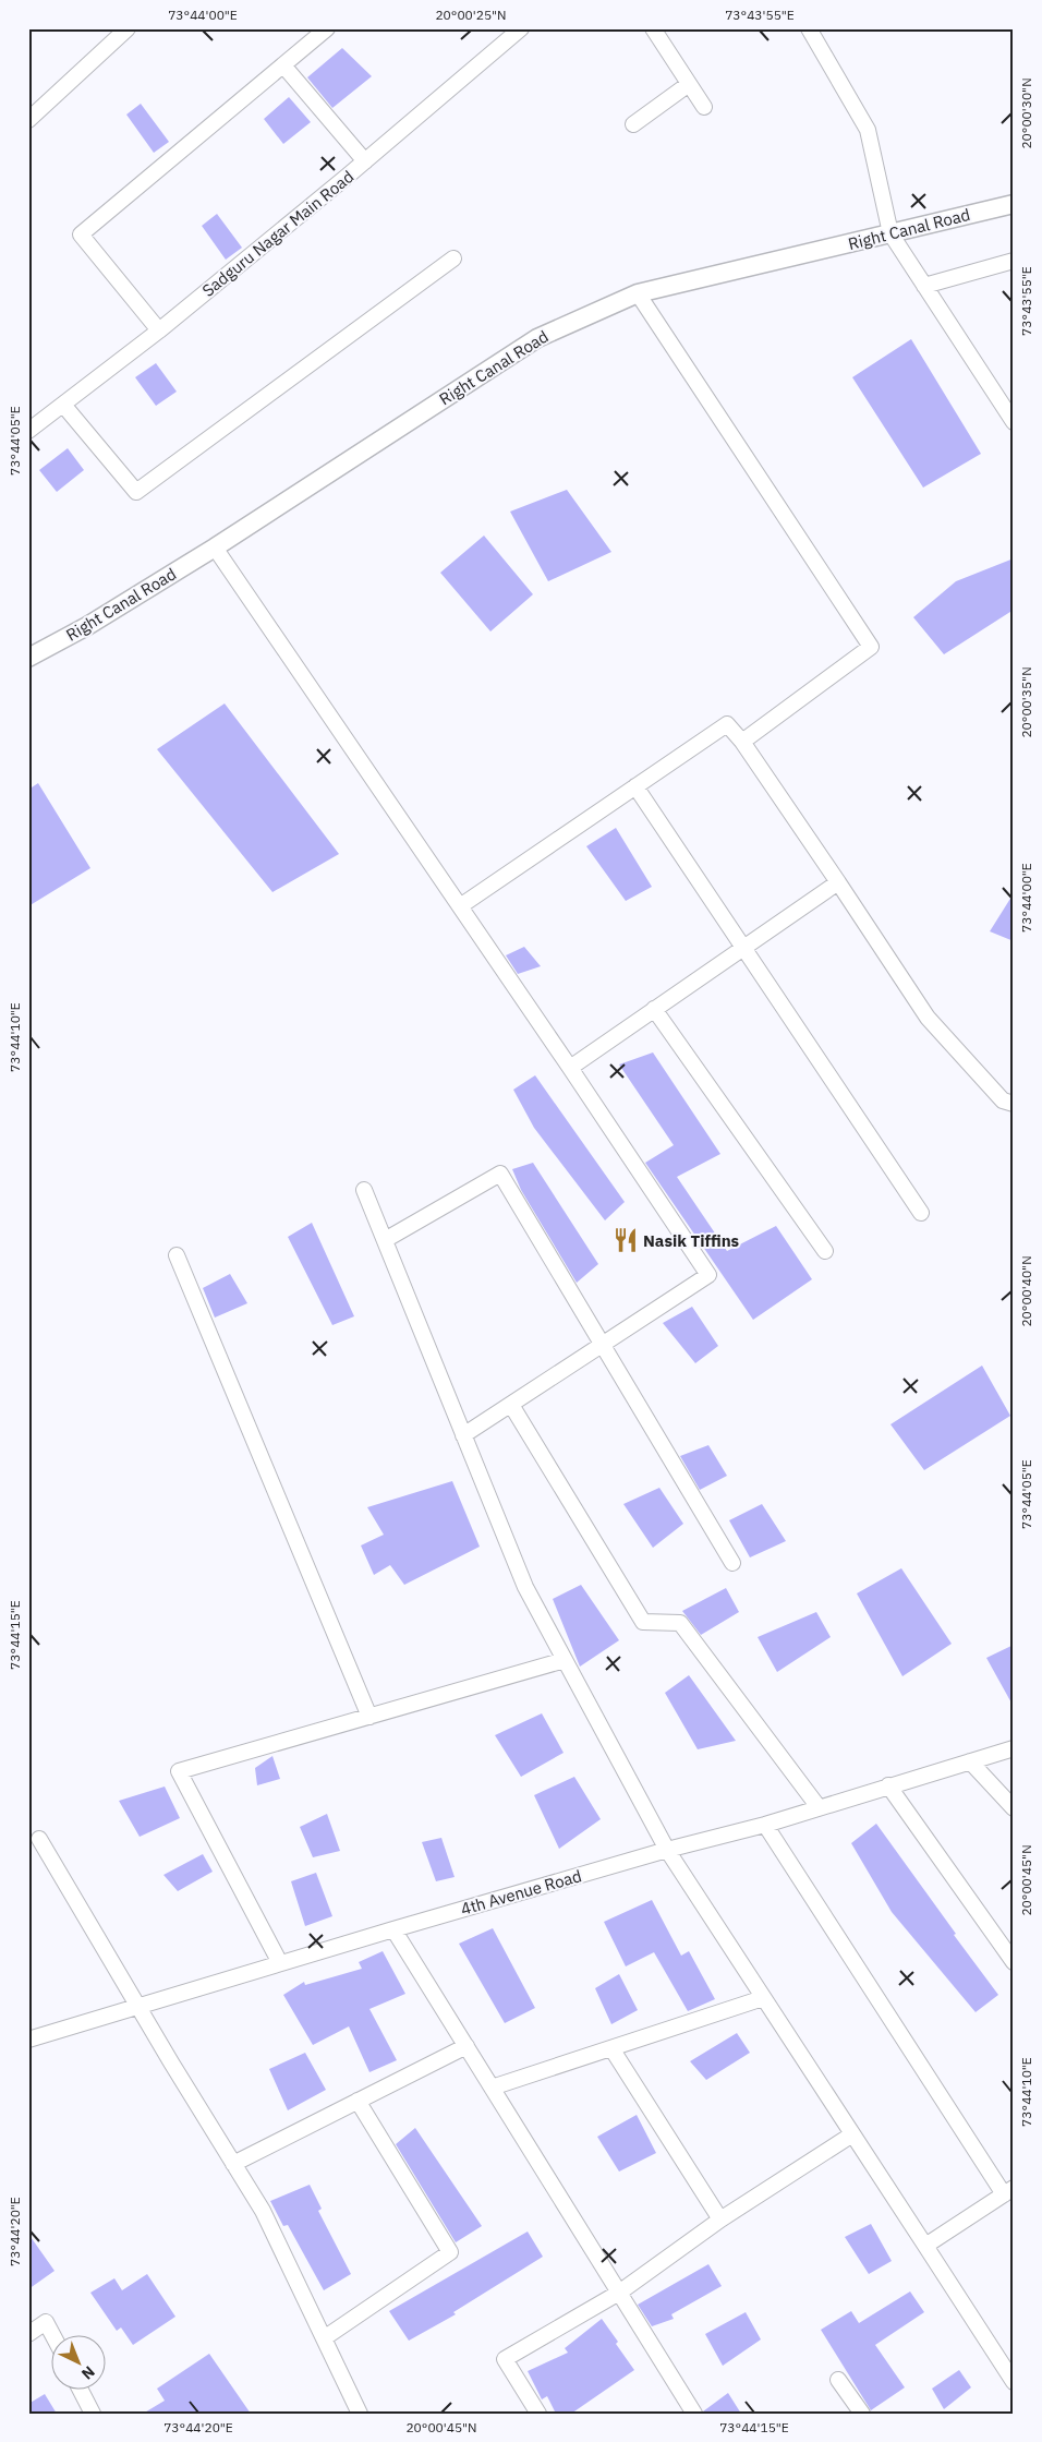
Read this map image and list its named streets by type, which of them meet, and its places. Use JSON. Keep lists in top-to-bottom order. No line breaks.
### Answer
{"streets":{"street":["Right Canal Road","Sadguru Nagar Main Road","4th Avenue Road"]},"places":{"restaurant":["Nasik Tiffins"]},"north":"bottom right","coordinates":["73°44'00\"E","20°00'25\"N","73°43'55\"E","20°00'30\"N","73°44'05\"E","20°00'35\"N","73°44'10\"E","20°00'40\"N","73°44'15\"E","20°00'45\"N","73°44'20\"E"]}
